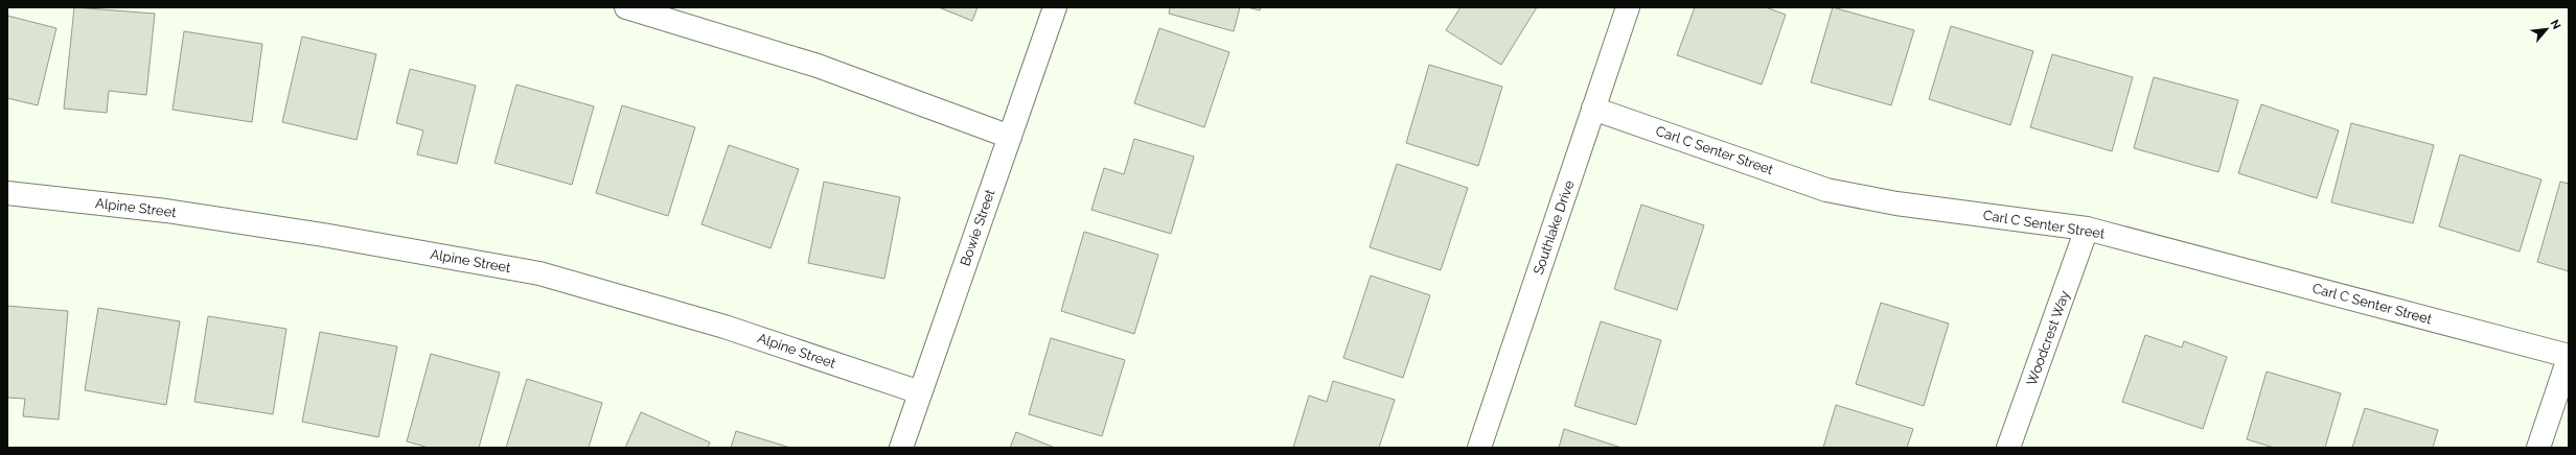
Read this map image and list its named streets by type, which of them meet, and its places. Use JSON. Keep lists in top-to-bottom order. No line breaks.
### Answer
{"streets":{"street":["Carl C Senter Street","Alpine Street","Bowie Street","Southlake Drive","Woodcrest Way"]},"crossings":[["Carl C Senter Street","Southlake Drive"],["Carl C Senter Street","Woodcrest Way"],["Alpine Street","Bowie Street"]],"north":"top right"}
